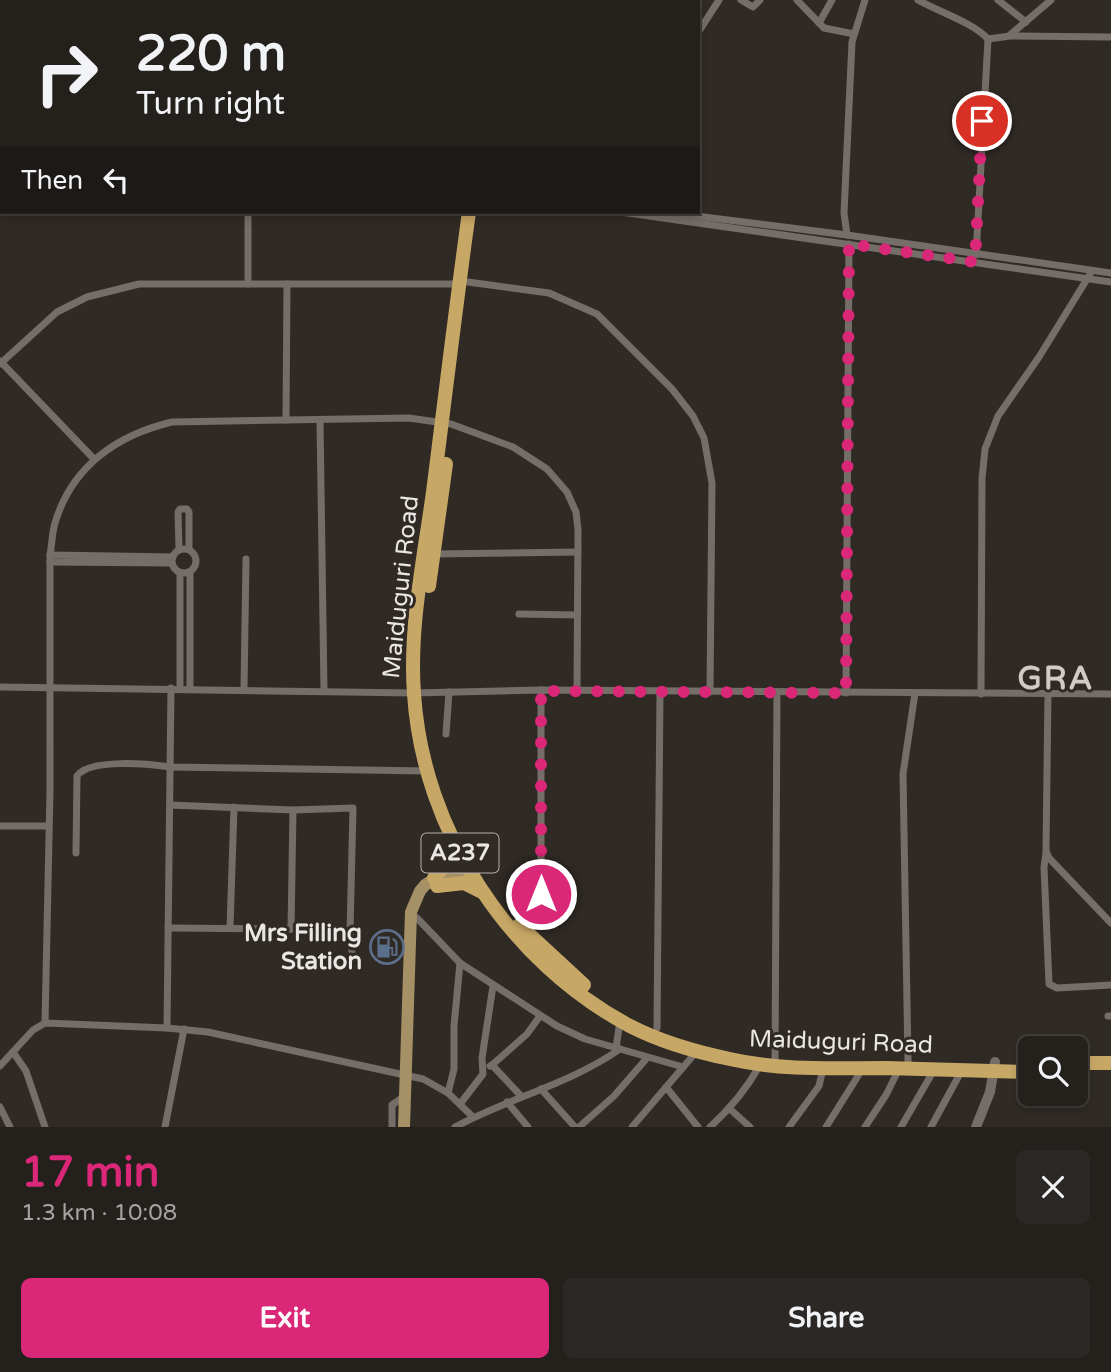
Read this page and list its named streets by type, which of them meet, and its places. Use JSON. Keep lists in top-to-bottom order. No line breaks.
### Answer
{"streets":{"highway":["Maiduguri Road","A237"]},"districts":["GRA"],"places":{"fuel station":["Mrs Filling Station"]},"page":{"turn":["220 m","Turn right"],"then":"Then","heading":["17 min","1.3 km · 10:08"],"buttons":["Exit","Share"]}}
